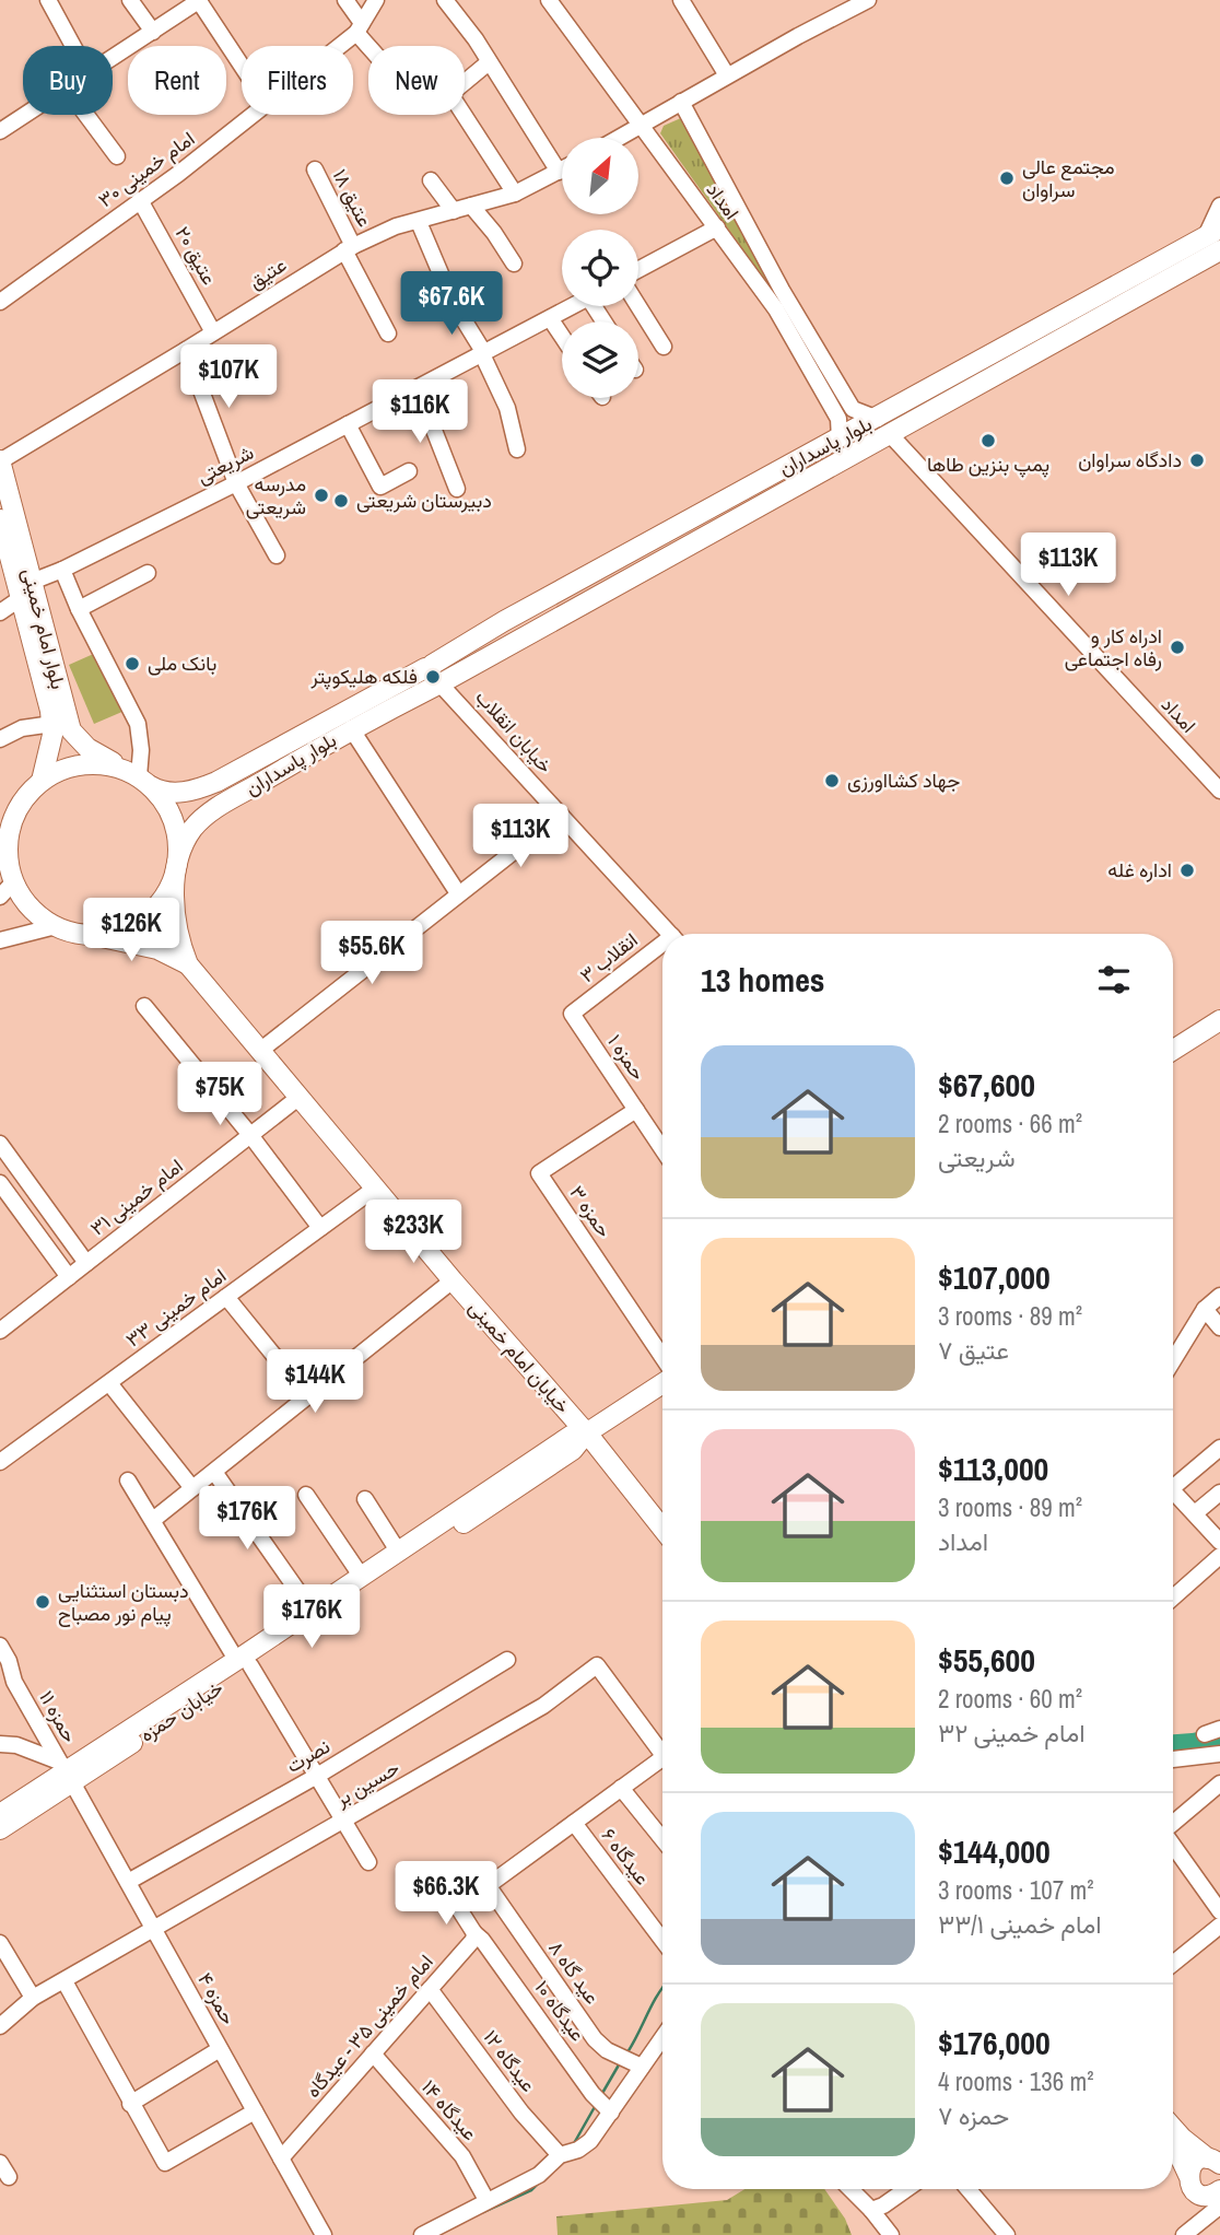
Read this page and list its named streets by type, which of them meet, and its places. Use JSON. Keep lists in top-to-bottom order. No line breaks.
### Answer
{"streets":{"main road":["بلوار پاسداران","بلوار امام خمینی","خیابان امام خمینی","خیابان حمزه"],"street":["امام خمینی ۳۰","عتیق ۱۸","امداد","عتیق ۲۰","عتیق","شریعتی","خیابان انقلاب","انقلاب ۳","حمزه ۱","امام خمینی ۳۱","حمزه ۳","امام خمینی ۳۳","حمزه ۱۱","نصرت","حسین بر","عیدگاه ۶","عید گاه ۸","حمزه ۴","عیدگاه ۱۰","امام خمینی ۳۵ - عیدگاه","عیدگاه ۱۲","عیدگاه ۱۴"]},"crossings":[["امام خمینی ۳۰","عتیق ۲۰"],["عتیق ۱۸","عتیق"],["امداد","بلوار پاسداران"],["عتیق ۲۰","عتیق"],["عتیق","بلوار امام خمینی"],["بلوار پاسداران","بلوار امام خمینی"],["بلوار پاسداران","خیابان انقلاب"],["شریعتی","بلوار امام خمینی"],["انقلاب ۳","حمزه ۱"],["حمزه ۱","حمزه ۳"],["امام خمینی ۳۱","خیابان امام خمینی"],["امام خمینی ۳۳","خیابان امام خمینی"],["خیابان امام خمینی","خیابان حمزه"],["خیابان حمزه","حمزه ۱۱"],["خیابان حمزه","حمزه ۴"],["حمزه ۱۱","حمزه ۴"],["نصرت","حمزه ۴"],["حسین بر","حمزه ۴"],["حمزه ۴","امام خمینی ۳۵ - عیدگاه"],["عیدگاه ۱۰","امام خمینی ۳۵ - عیدگاه"],["امام خمینی ۳۵ - عیدگاه","عیدگاه ۱۲"],["امام خمینی ۳۵ - عیدگاه","عیدگاه ۱۴"]],"places":["مجتمع عالی سراوان","پمپ بنزین طاها","دادگاه سراوان","مدرسه شریعتی","دبیرستان شریعتی","ادراه کار و رفاه اجتماعی","بانک ملی","فلکه هلیکوپتر","جهاد کشااورزی","اداره غله","دبستان استثنایی پیام نور مصباح"],"north":"top right","page":{"chip":["Buy","Rent","Filters","New"],"price":["$67.6K","$107K","$116K","$113K","$113K","$126K","$55.6K","$75K","$233K","$144K","$176K","$176K","$66.3K"],"heading":"13 homes","list":[{"name":"$67,600","note":"2 rooms · 66 m² · شریعتی"},{"name":"$107,000","note":"3 rooms · 89 m² · عتیق ۷"},{"name":"$113,000","note":"3 rooms · 89 m² · امداد"},{"name":"$55,600","note":"2 rooms · 60 m² · امام خمینی ۳۲"},{"name":"$144,000","note":"3 rooms · 107 m² · امام خمینی ۳۳/۱"},{"name":"$176,000","note":"4 rooms · 136 m² · حمزه ۷"}]}}
